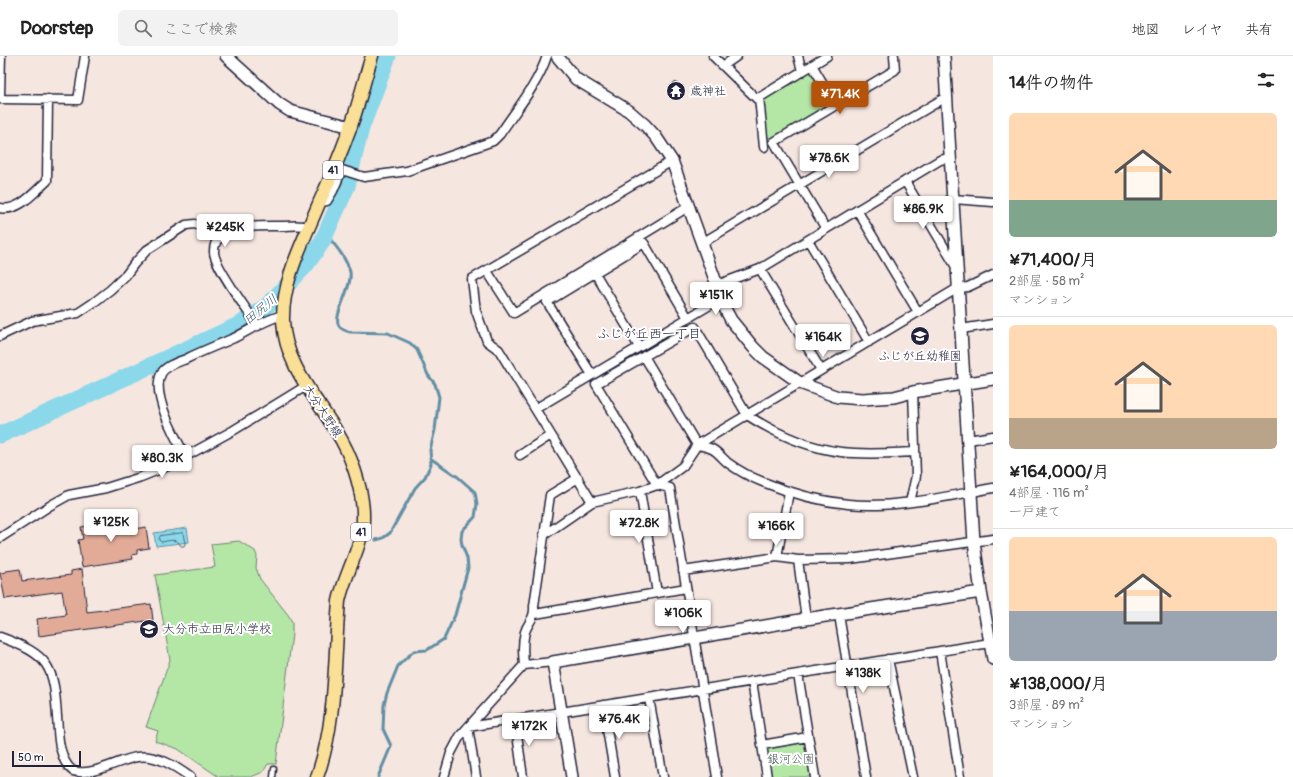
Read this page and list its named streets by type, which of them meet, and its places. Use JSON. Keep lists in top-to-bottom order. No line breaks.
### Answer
{"streets":{"main road":["41","大分大野線"]},"districts":["ふじが丘西一丁目"],"water":["田尻川"],"parks":["銀河公園"],"places":{"temple":["歳神社"],"school or university":["ふじが丘幼稚園","大分市立田尻小学校"]},"scale_bar":"50 m","page":{"header":"Doorstep","search":"ここで検索","nav":["地図","レイヤ","共有"],"heading":"14件の物件","price":["¥71.4K","¥78.6K","¥86.9K","¥245K","¥151K","¥164K","¥80.3K","¥125K","¥72.8K","¥166K","¥106K","¥138K","¥76.4K","¥172K"],"list":[{"name":"¥71,400/月","note":"2部屋 · 58 m² · マンション"},{"name":"¥164,000/月","note":"4部屋 · 116 m² · 一戸建て"},{"name":"¥138,000/月","note":"3部屋 · 89 m² · マンション"}],"scale":"50 m"}}
